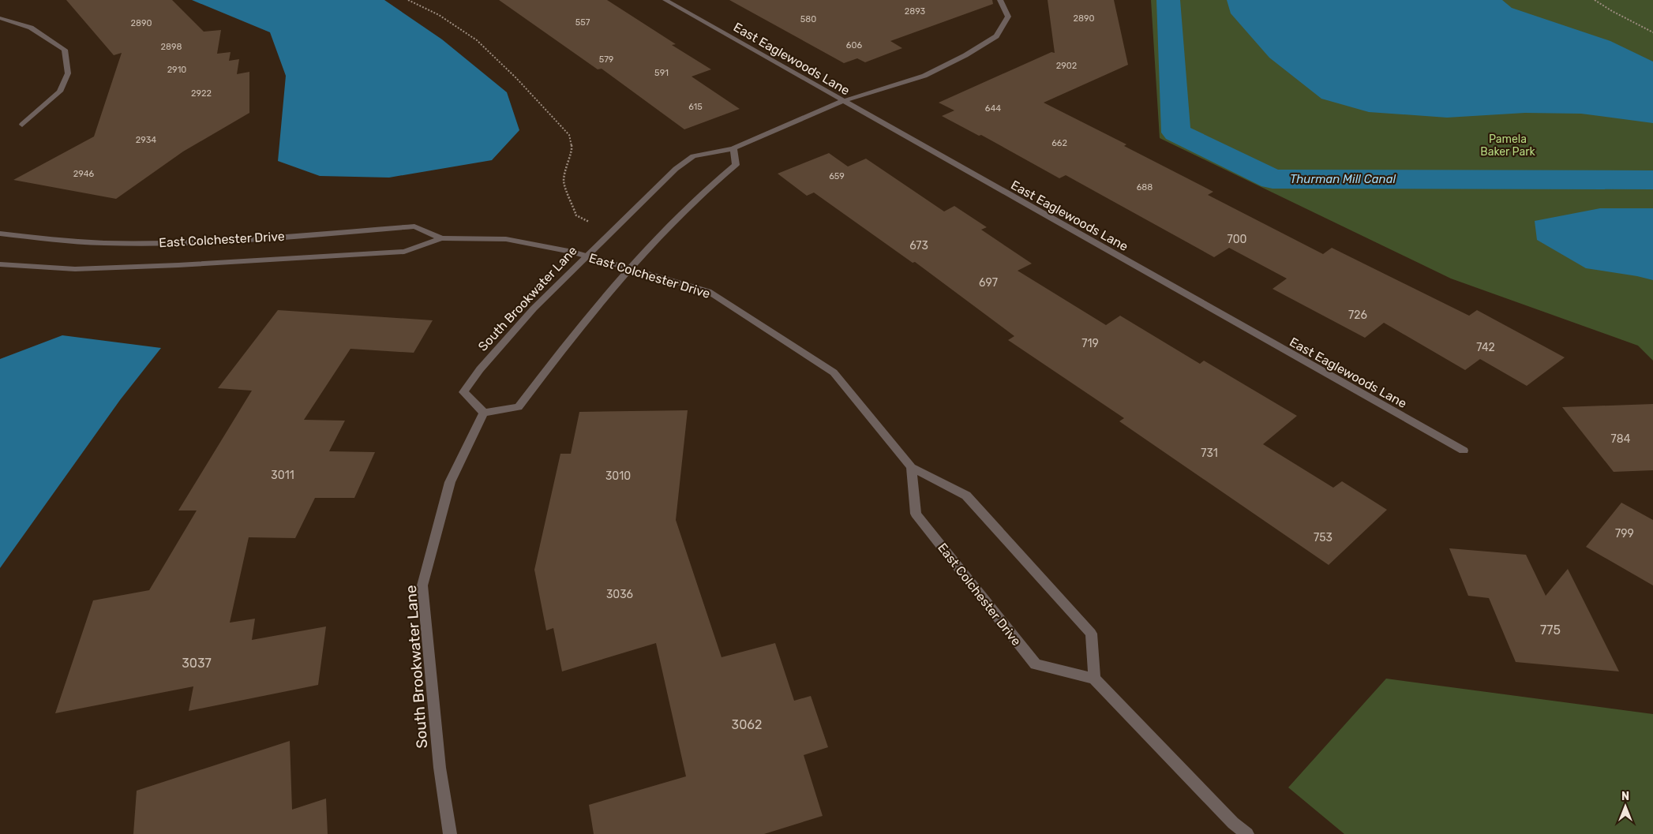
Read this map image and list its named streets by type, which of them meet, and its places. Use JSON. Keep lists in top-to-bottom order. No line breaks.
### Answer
{"streets":{"street":["East Eaglewoods Lane","East Colchester Drive","South Brookwater Lane"]},"crossings":[["East Eaglewoods Lane","South Brookwater Lane"],["East Colchester Drive","South Brookwater Lane"]],"water":["Thurman Mill Canal"],"parks":["Pamela Baker Park"],"house_numbers":["2893","2890","580","557","2890","606","2898","579","2902","2910","591","2922","615","644","2934","662","2946","659","688","700","673","697","726","719","742","784","731","3011","3010","799","753","3036","775","3037","3062"],"north":"top"}
